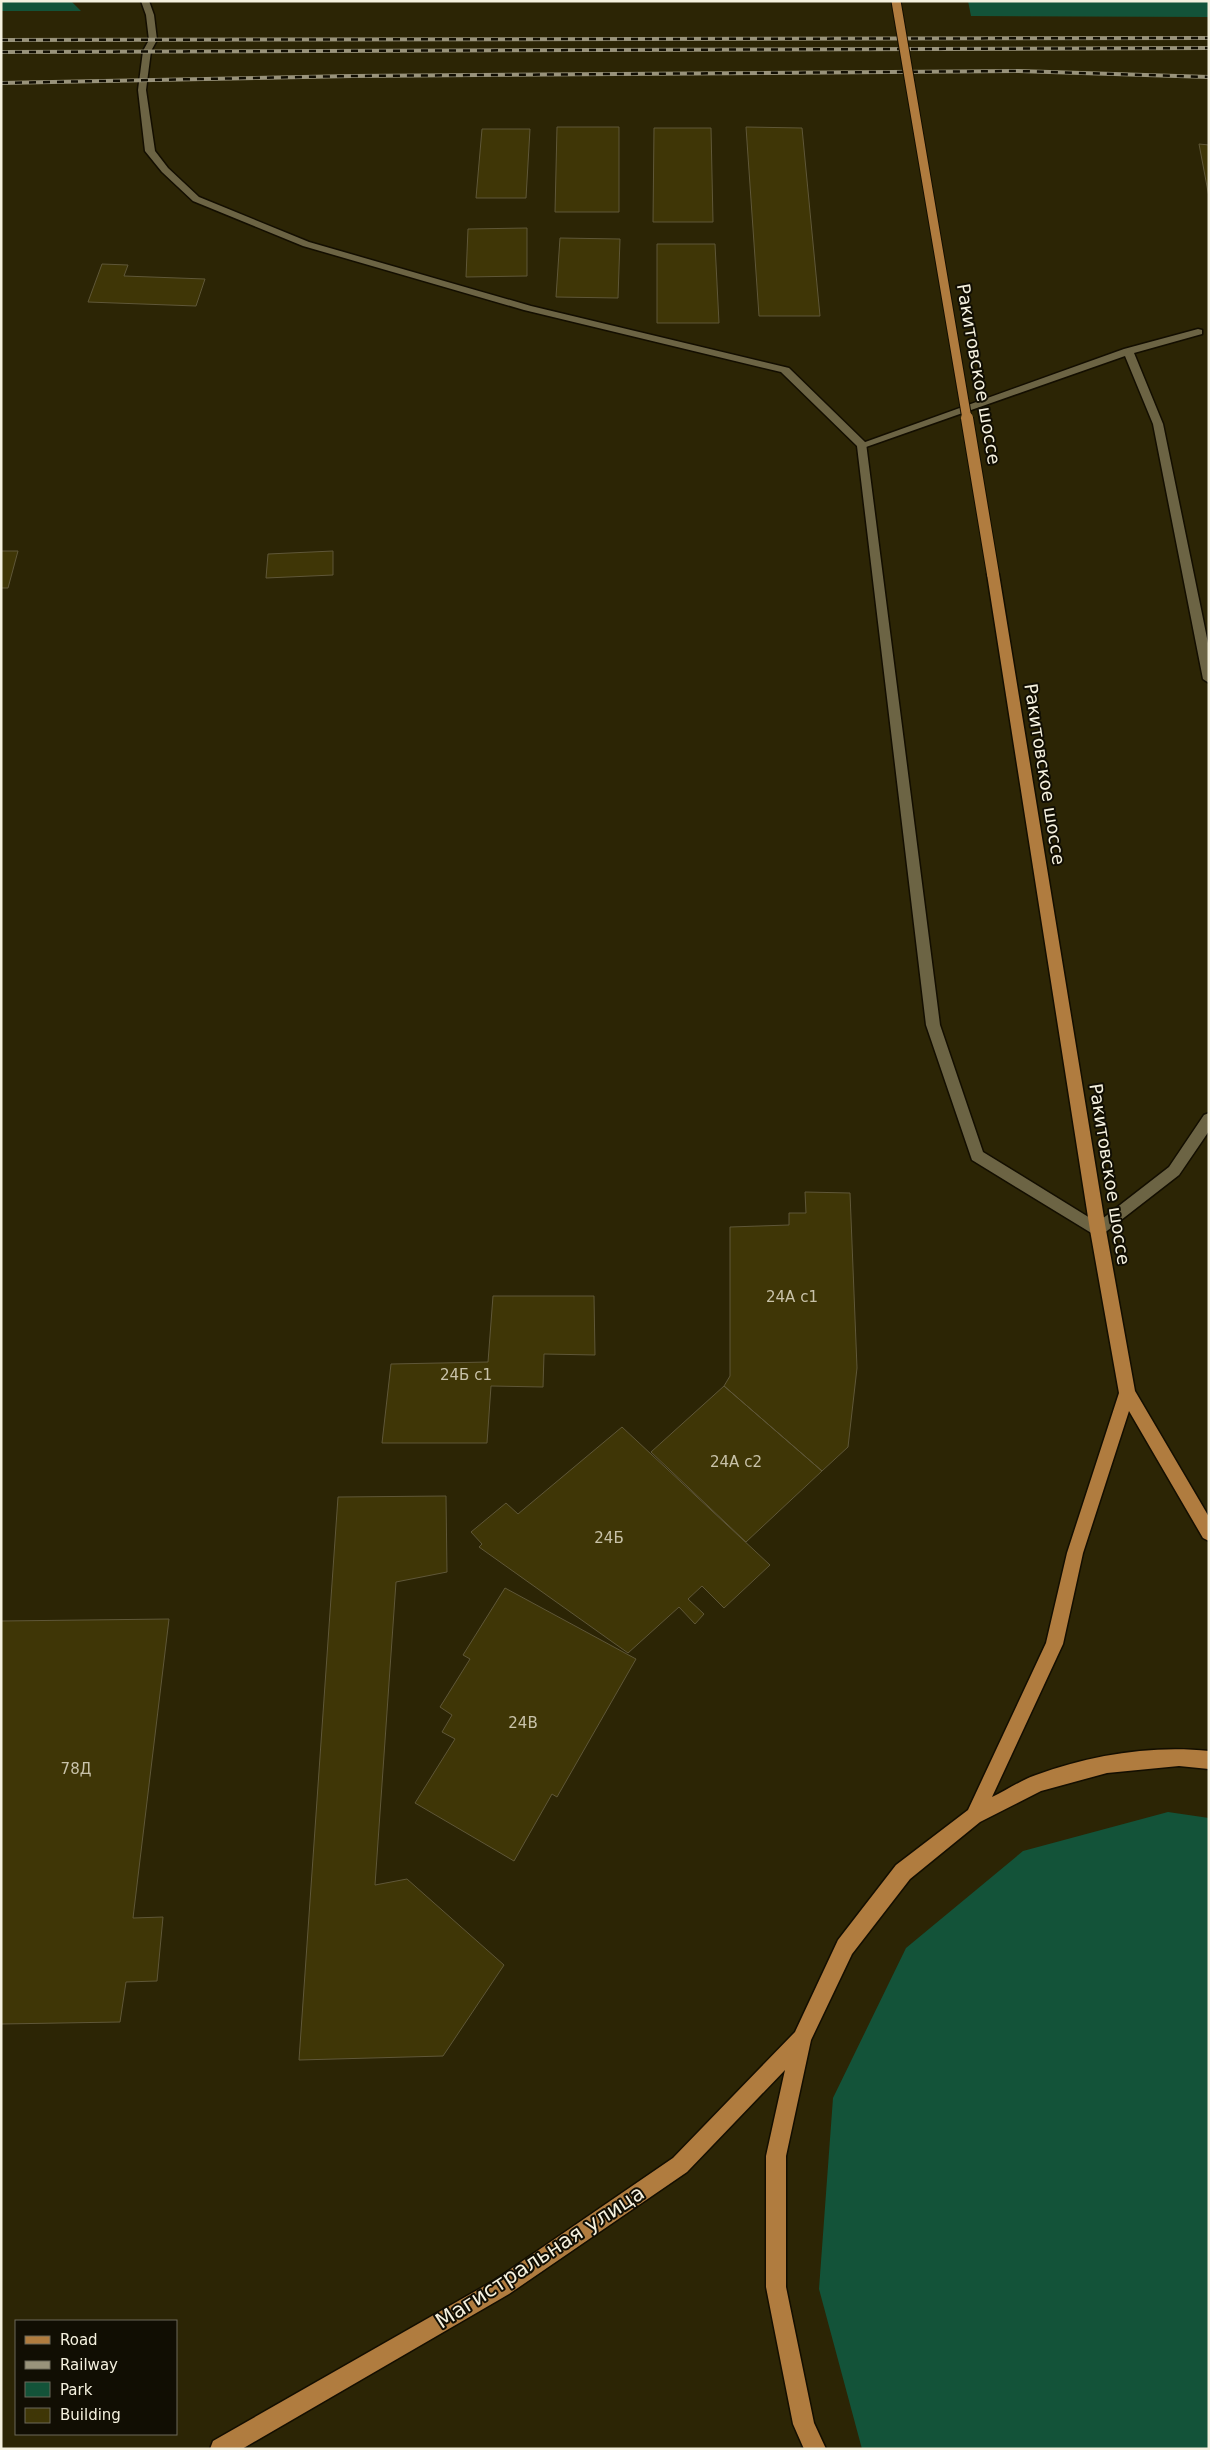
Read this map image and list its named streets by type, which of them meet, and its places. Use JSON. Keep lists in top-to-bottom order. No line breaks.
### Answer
{"streets":{"main road":["Ракитовское шоссе","Магистральная улица"]},"house_numbers":["24А с1","24Б с1","24А с2","24Б","24В","78Д"],"legend":["Road","Railway","Park","Building"]}
